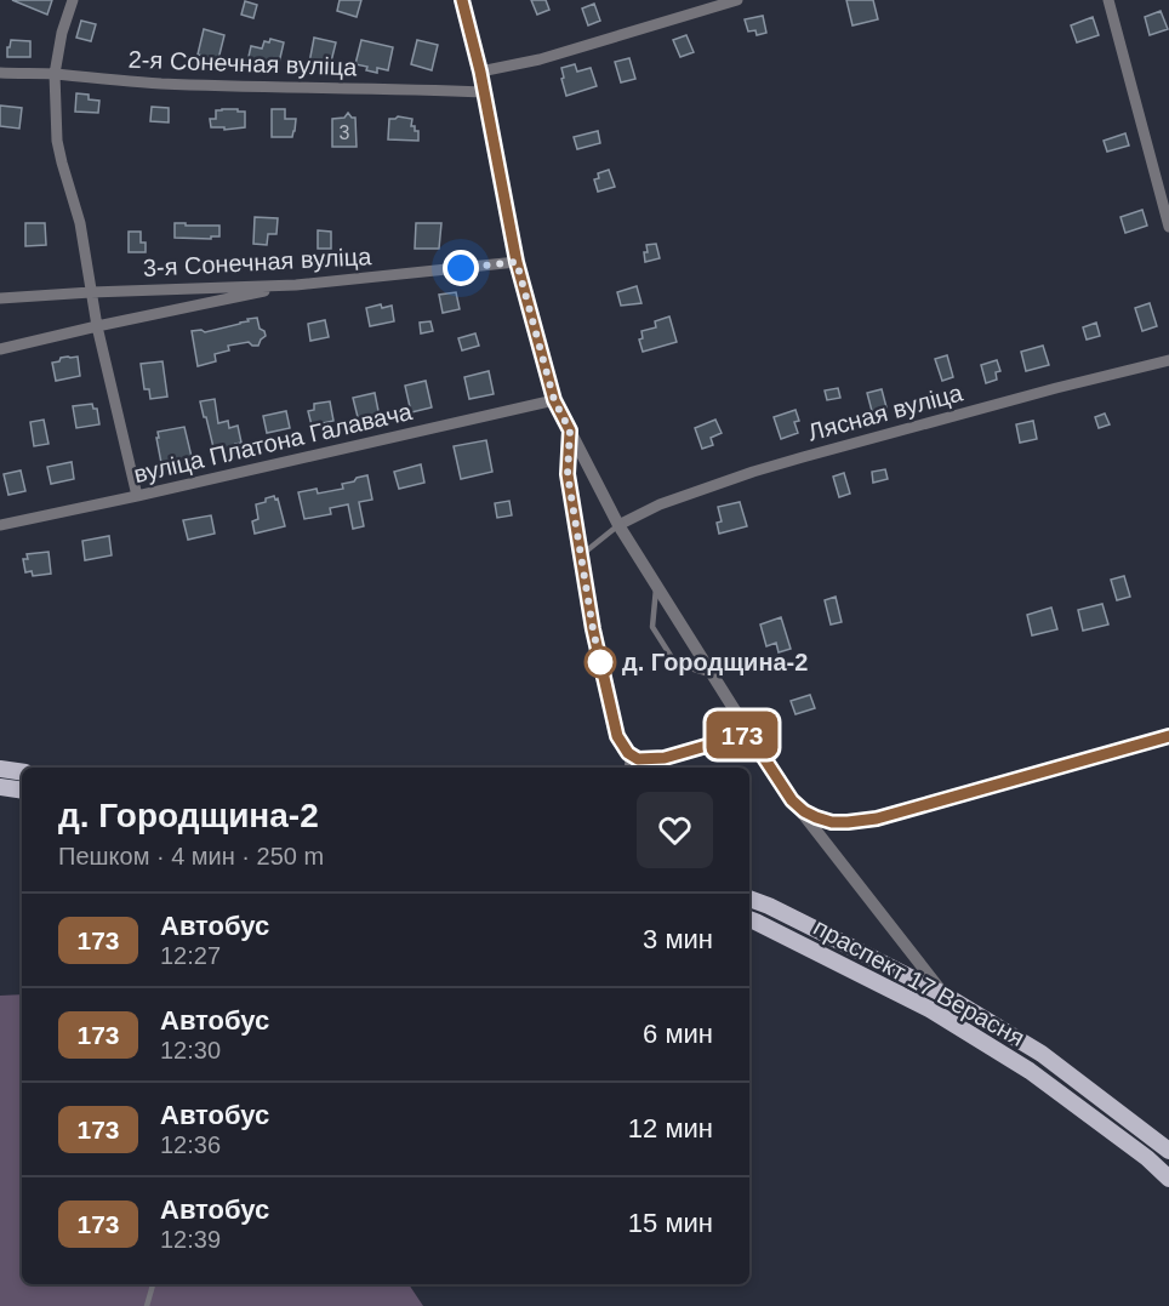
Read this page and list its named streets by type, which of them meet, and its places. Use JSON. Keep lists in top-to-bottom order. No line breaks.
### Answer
{"streets":{"main road":["праспект 17 Верасня"],"street":["2-я Сонечная вуліца","3-я Сонечная вуліца","Лясная вуліца","вуліца Платона Галавача"]},"places":["д. Городщина-2"],"lines":["bus line 173"],"house_numbers":["3"],"page":{"on_map":"173","heading":["д. Городщина-2","Пешком · 4 мин · 250 m"],"list":[{"mark":"173","name":"Автобус","note":"12:27","value":"3 мин"},{"mark":"173","name":"Автобус","note":"12:30","value":"6 мин"},{"mark":"173","name":"Автобус","note":"12:36","value":"12 мин"},{"mark":"173","name":"Автобус","note":"12:39","value":"15 мин"}]}}
